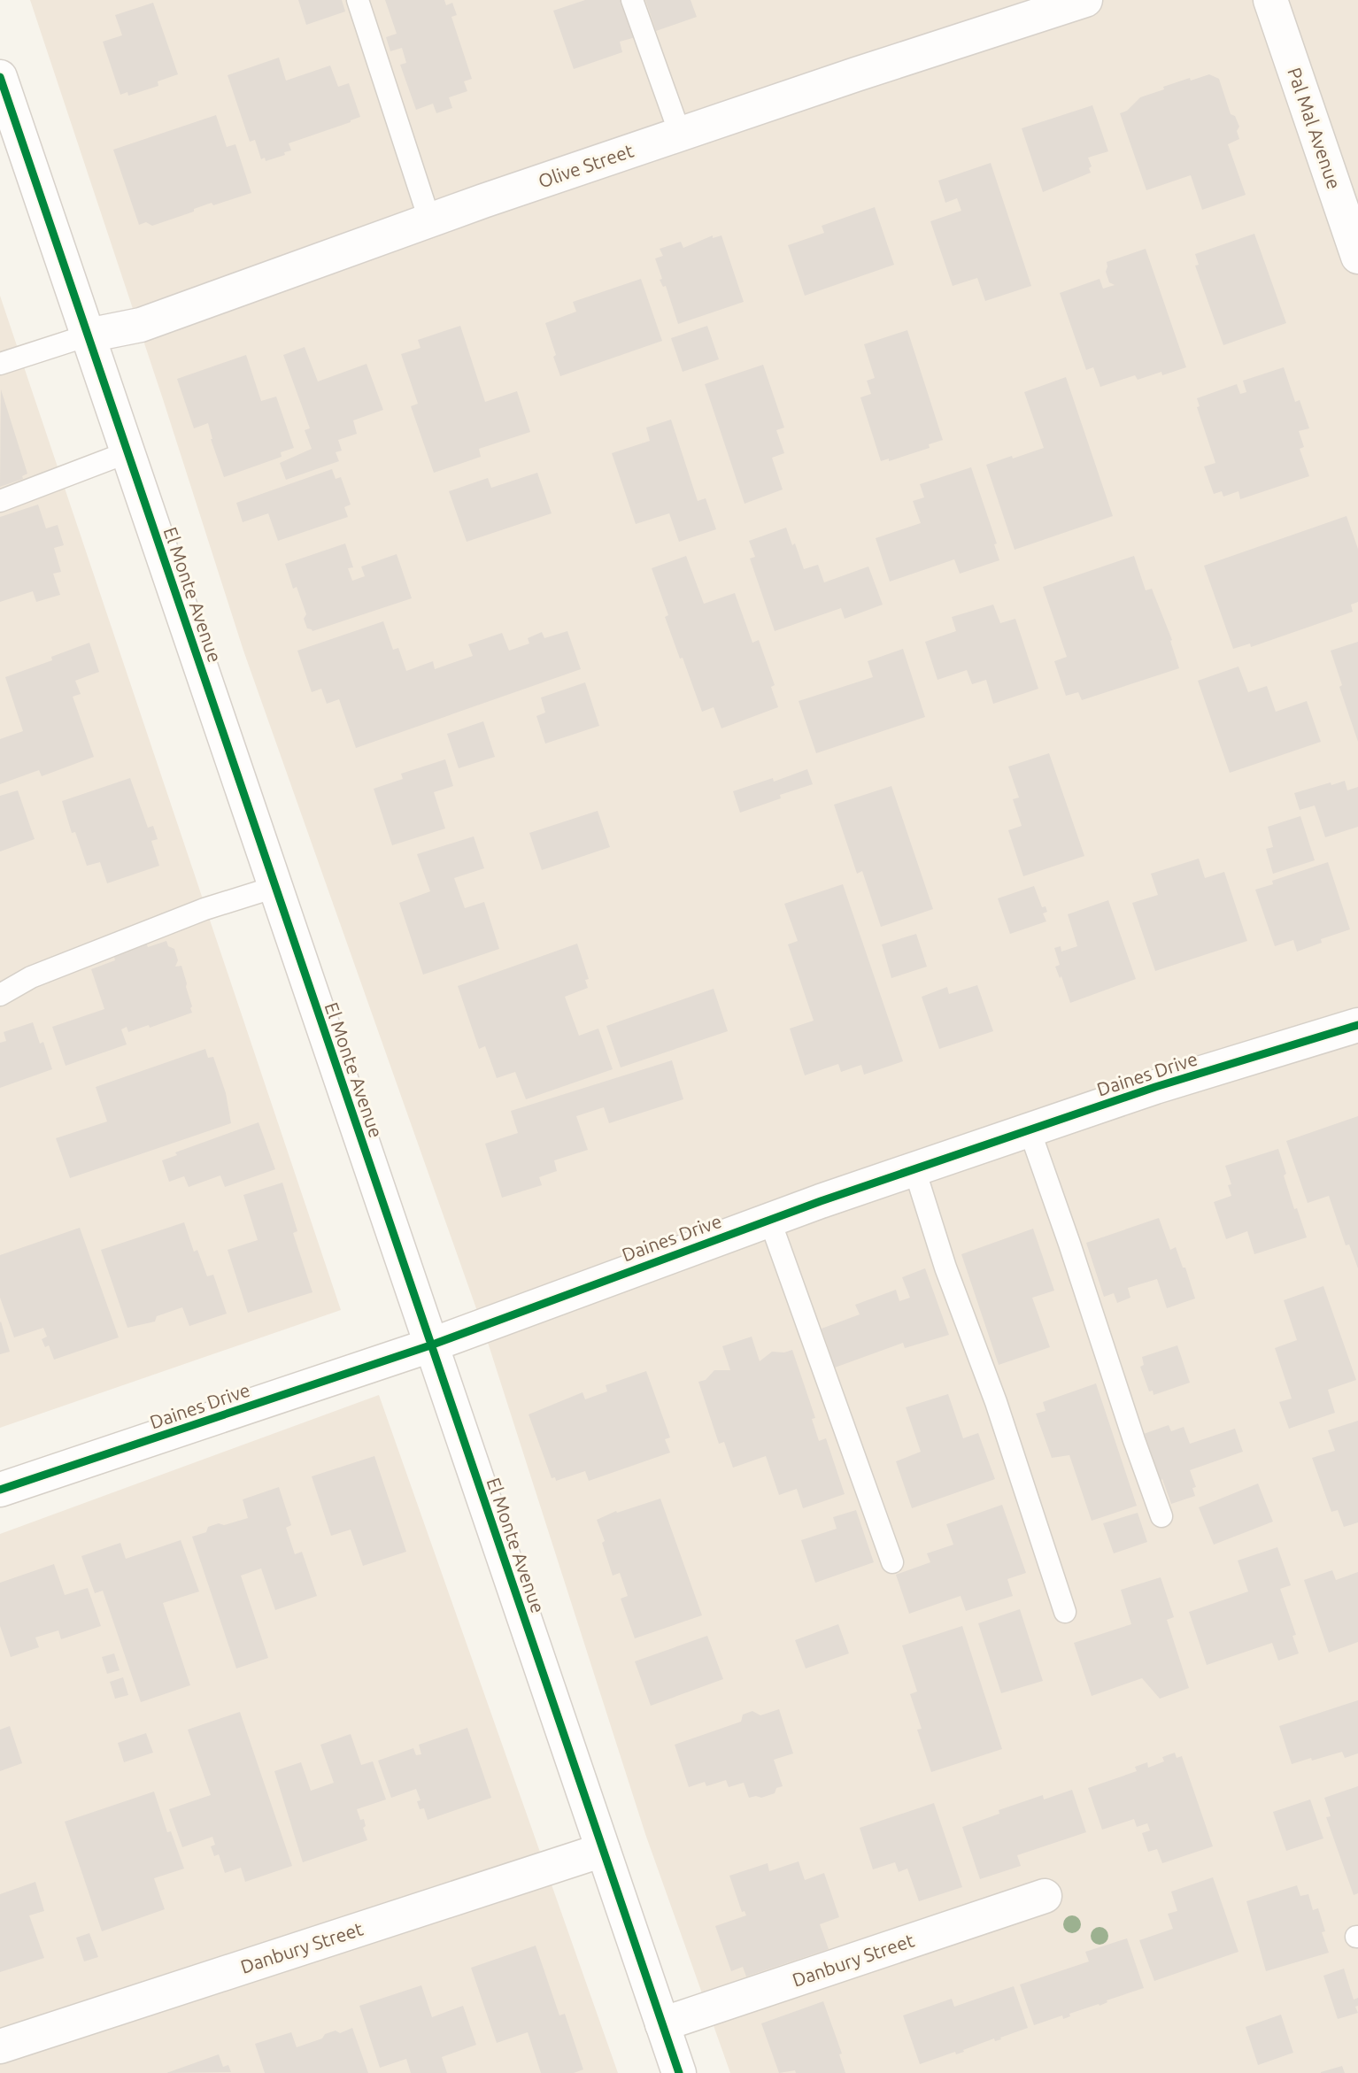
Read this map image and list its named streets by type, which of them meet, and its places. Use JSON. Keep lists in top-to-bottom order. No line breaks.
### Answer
{"streets":{"street":["Pal Mal Avenue","Olive Street","El Monte Avenue","Daines Drive","Danbury Street"]},"crossings":[["Olive Street","El Monte Avenue"],["El Monte Avenue","Daines Drive"],["El Monte Avenue","Danbury Street"]]}
